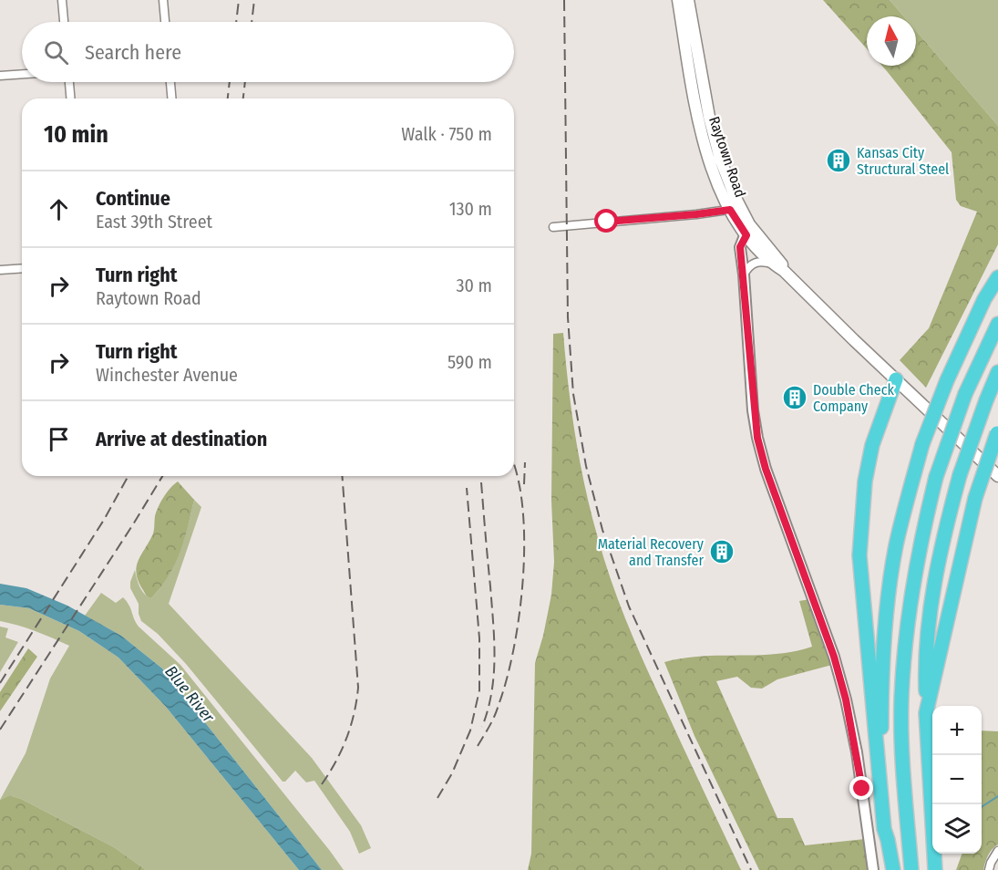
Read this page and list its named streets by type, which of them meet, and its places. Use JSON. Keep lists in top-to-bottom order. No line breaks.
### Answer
{"streets":{"main road":["Raytown Road"]},"water":["Blue River"],"places":{"building":["Kansas City Structural Steel","Double Check Company","Material Recovery and Transfer"]},"north":"top","page":{"search":"Search here","heading":["10 min","Walk · 750 m"],"list":[["Continue","East 39th Street","130 m"],["Turn right","Raytown Road","30 m"],["Turn right","Winchester Avenue","590 m"],"Arrive at destination"],"map_buttons":["+","−"]}}
